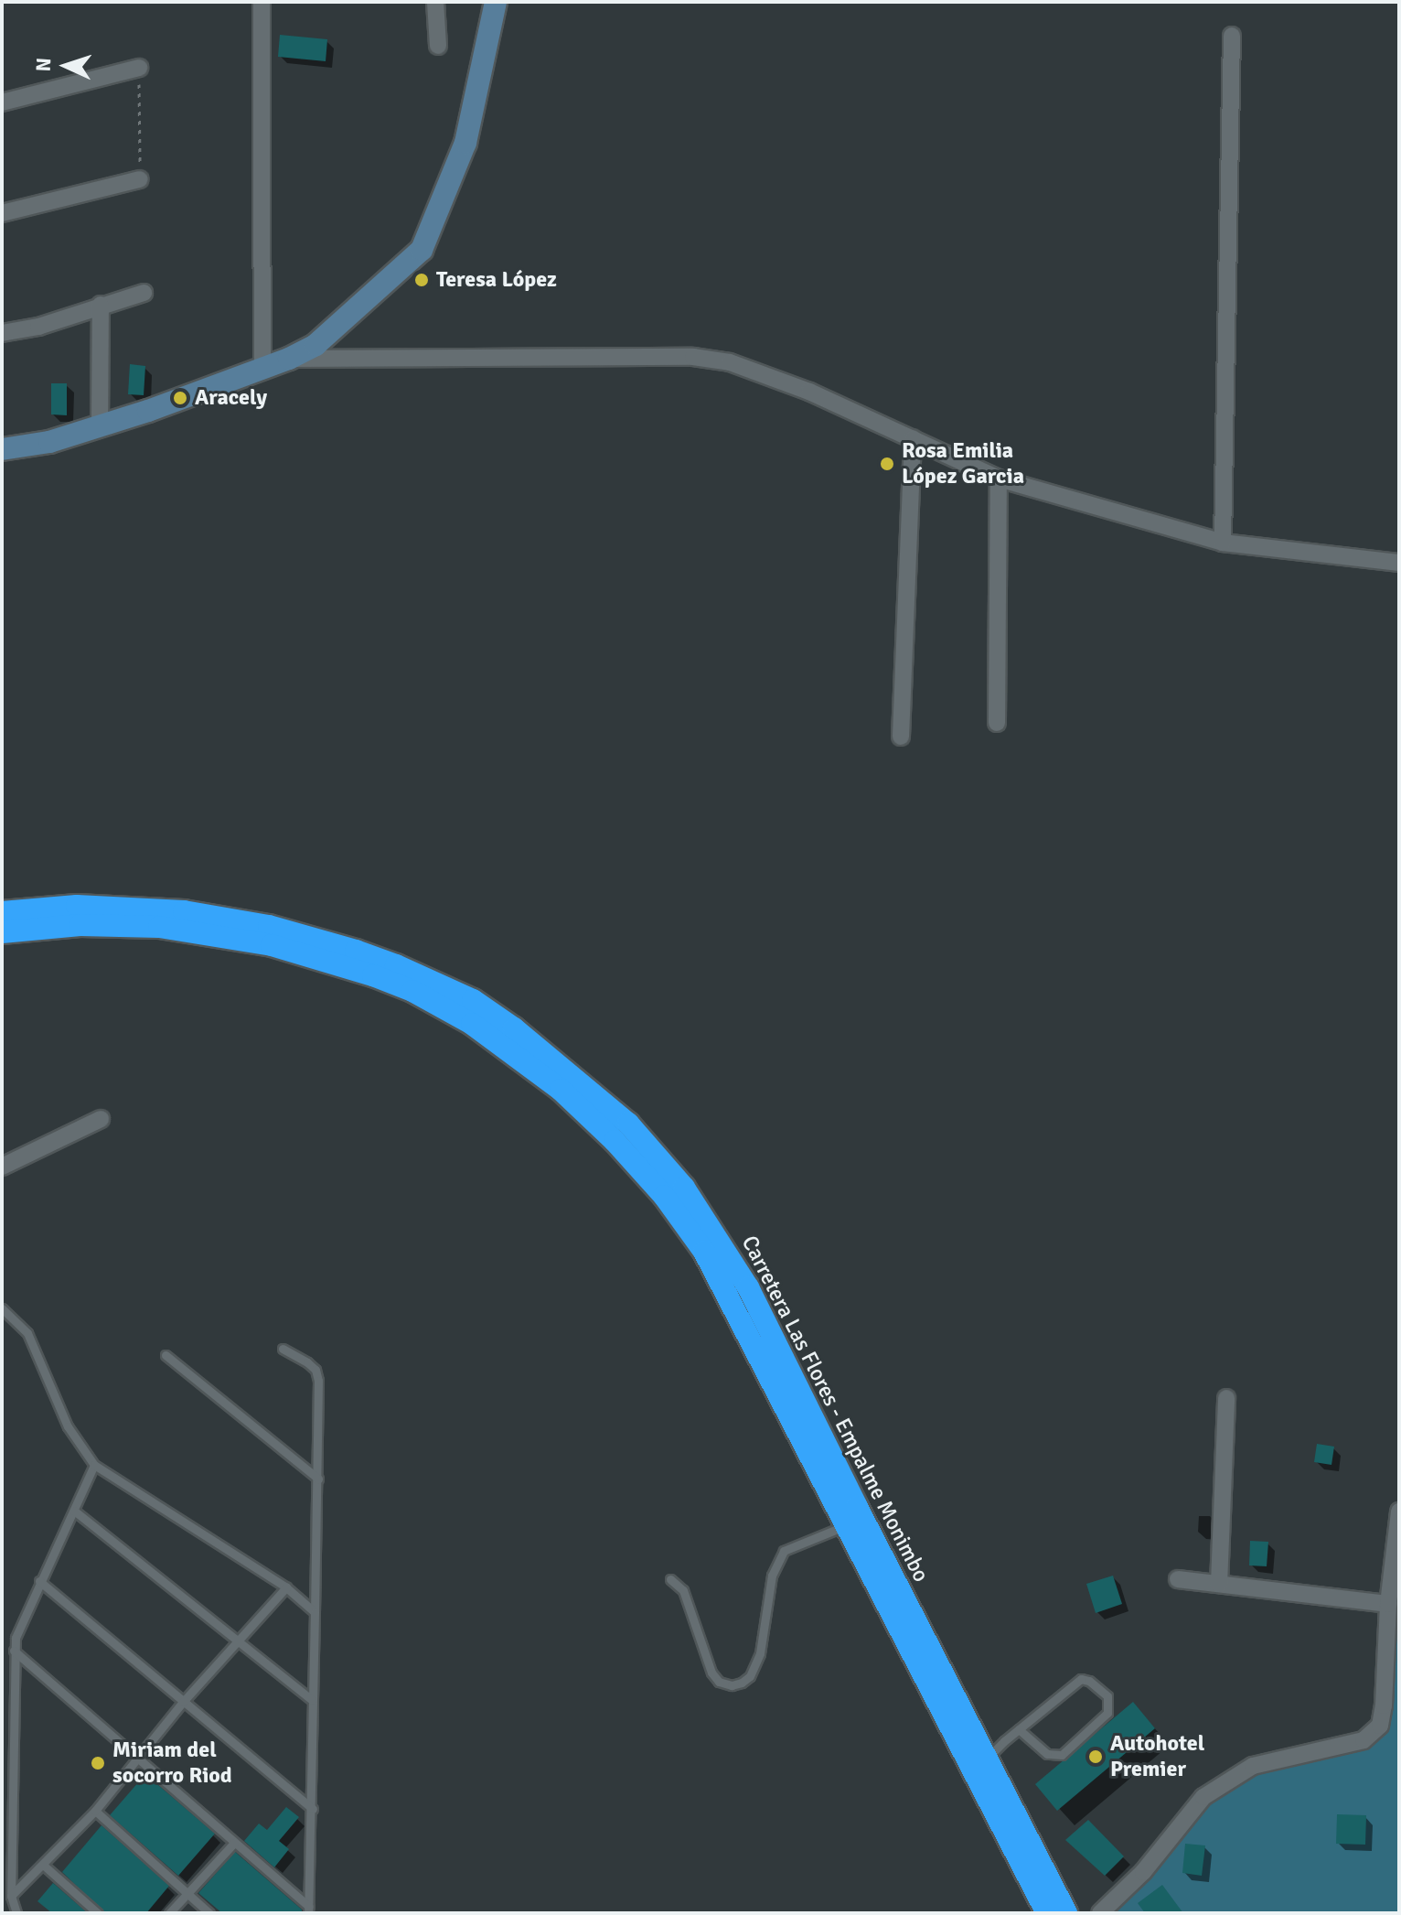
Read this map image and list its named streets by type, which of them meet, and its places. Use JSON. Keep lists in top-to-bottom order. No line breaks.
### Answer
{"streets":{"highway":["Carretera Las Flores - Empalme Monimbo"]},"places":["Teresa López","Aracely","Rosa Emilia López Garcia","Autohotel Premier","Miriam del socorro Riod"],"north":"left"}
